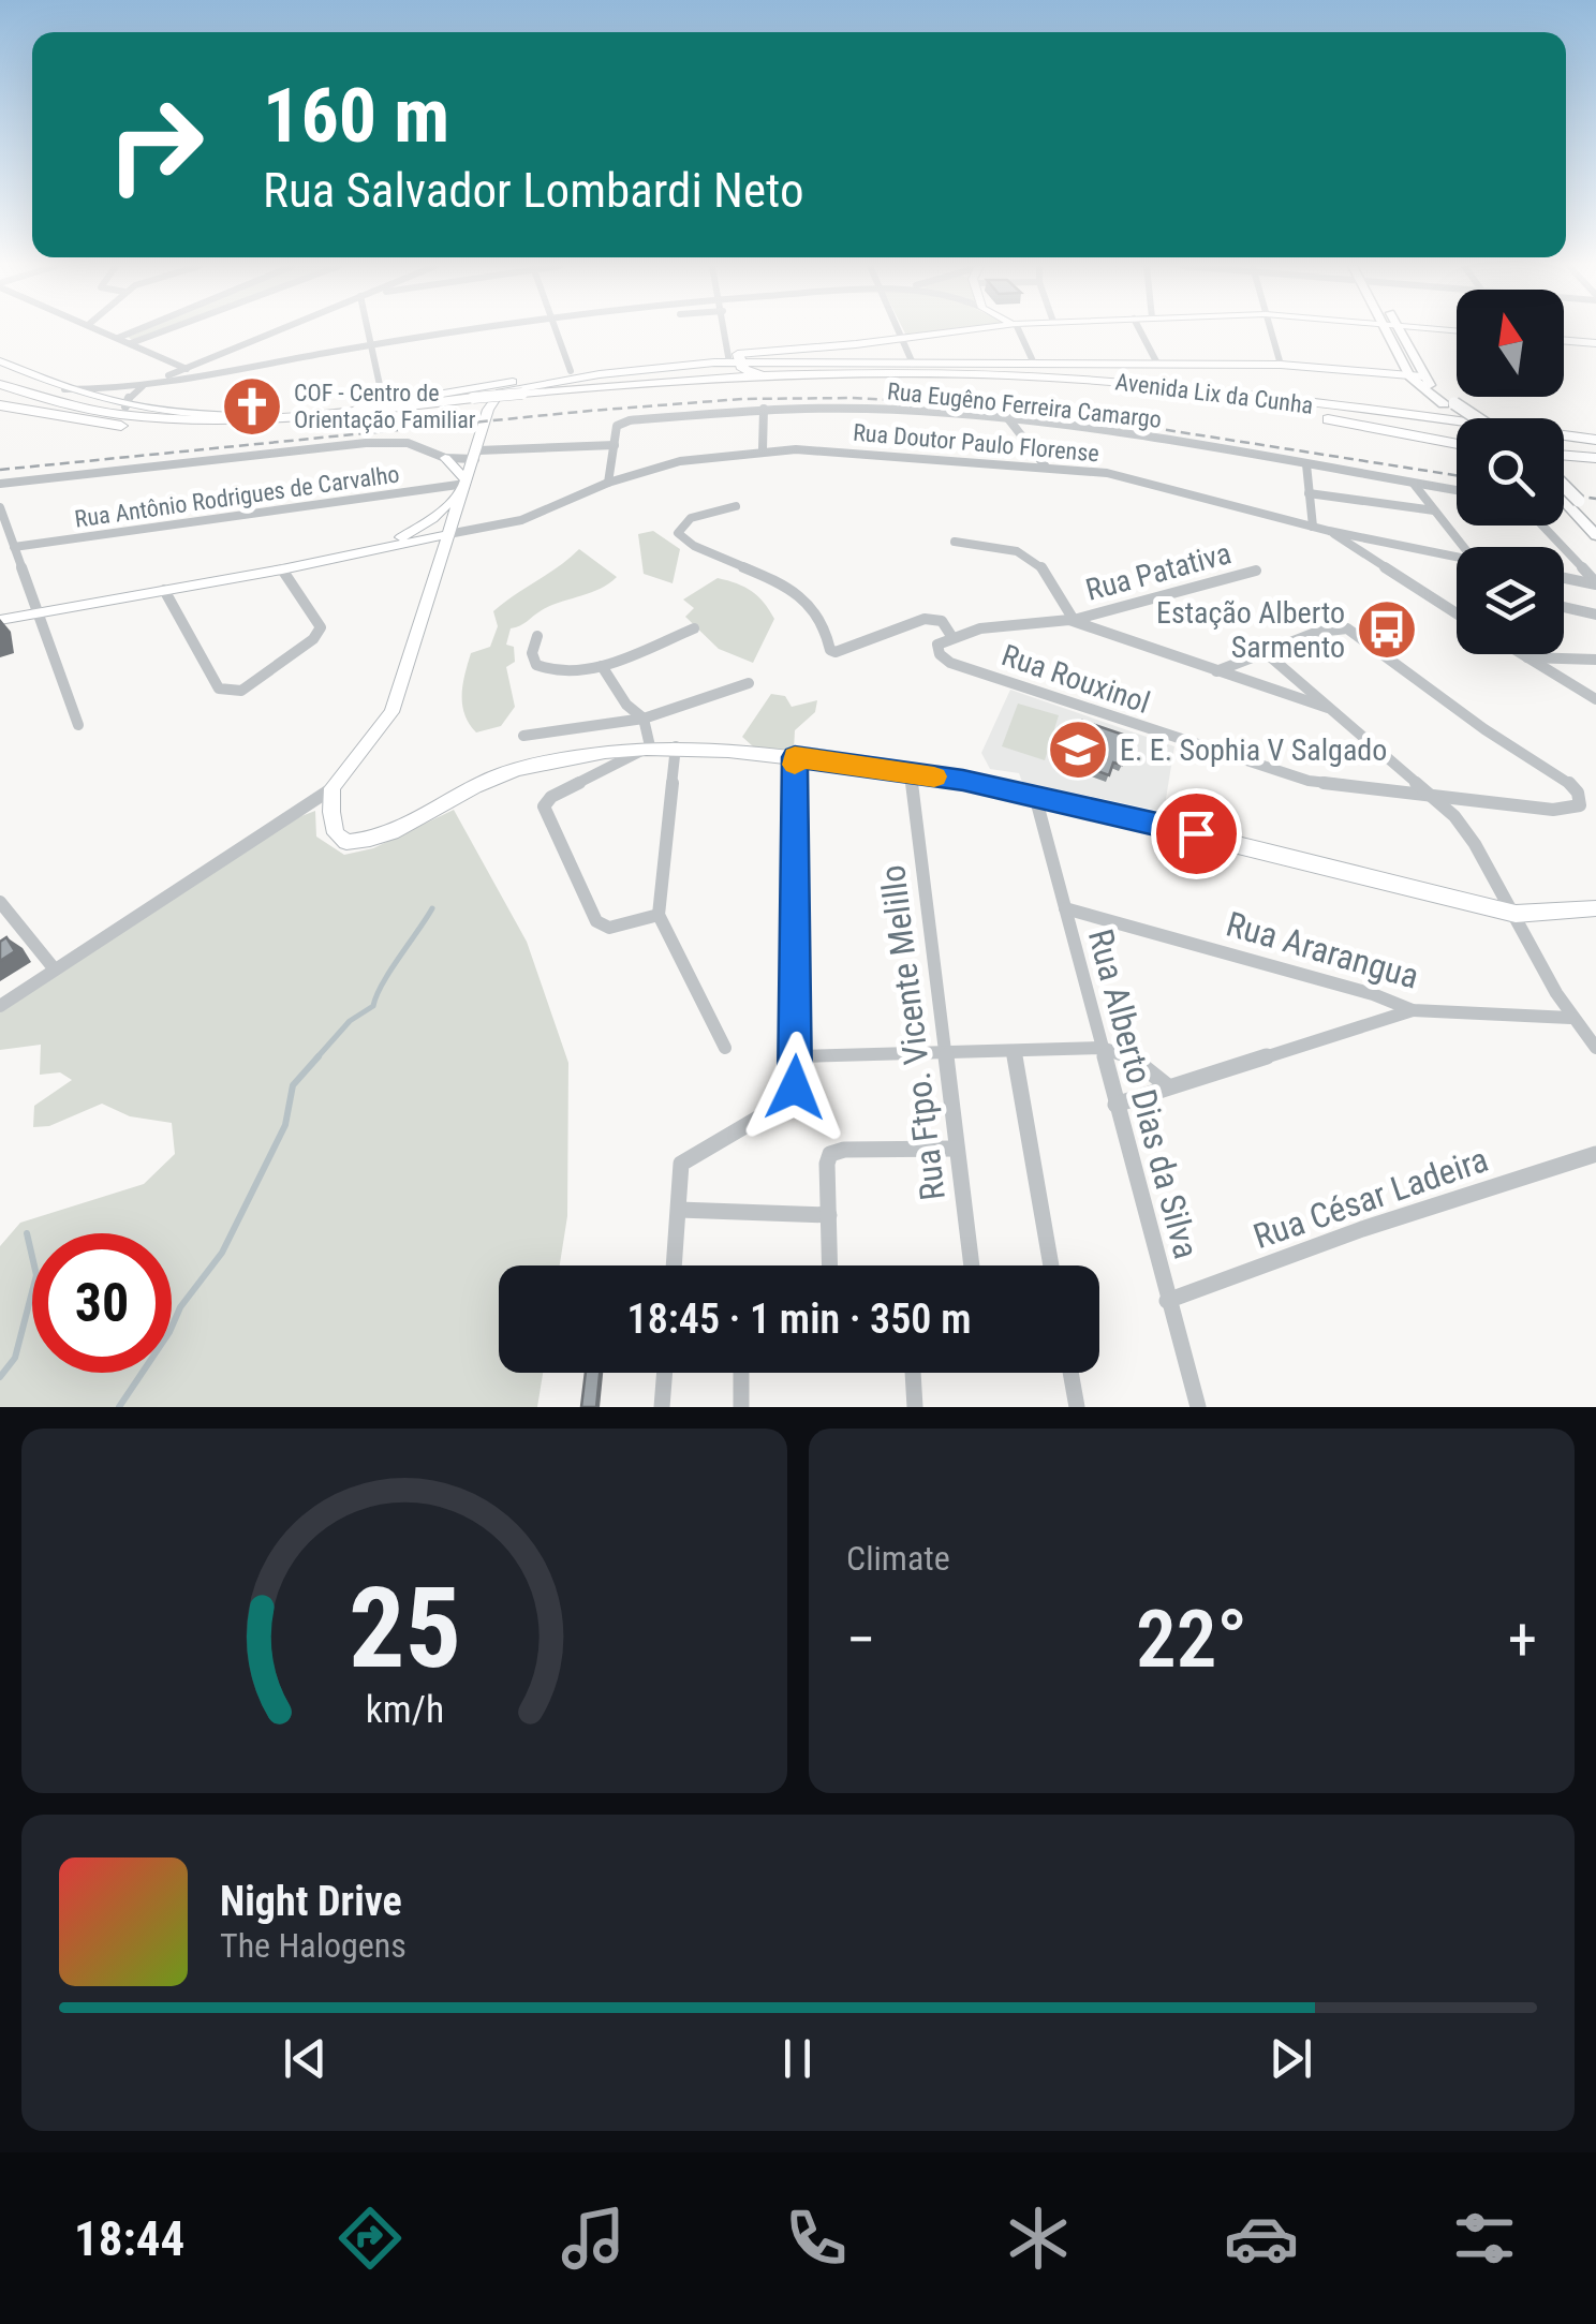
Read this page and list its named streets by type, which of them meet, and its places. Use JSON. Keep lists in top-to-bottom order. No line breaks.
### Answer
{"streets":{"highway":["Avenida Lix da Cunha"],"street":["Rua Eugêno Ferreira Camargo","Rua Doutor Paulo Florense","Rua Antônio Rodrigues de Carvalho","Rua Patativa","Rua Rouxinol","Rua Ararangua","Rua Ftpo. Vicente Melillo","Rua Alberto Dias da Silva","Rua César Ladeira"]},"crossings":[["Rua Patativa","Rua Rouxinol"],["Rua Ararangua","Rua Alberto Dias da Silva"],["Rua Alberto Dias da Silva","Rua César Ladeira"]],"places":{"church":["COF - Centro de Orientação Familiar"],"bus stop":["Estação Alberto Sarmento"],"school or university":["E. E. Sophia V Salgado"]},"north":"top","page":{"turn":["160 m","Rua Salvador Lombardi Neto"],"limit":"30","trip":"18:45 · 1 min · 350 m","tile":"Climate","heat":["−","22°","+"],"song":["Night Drive","The Halogens"],"tabs":"18:44","gauge":["25","km/h"]}}
